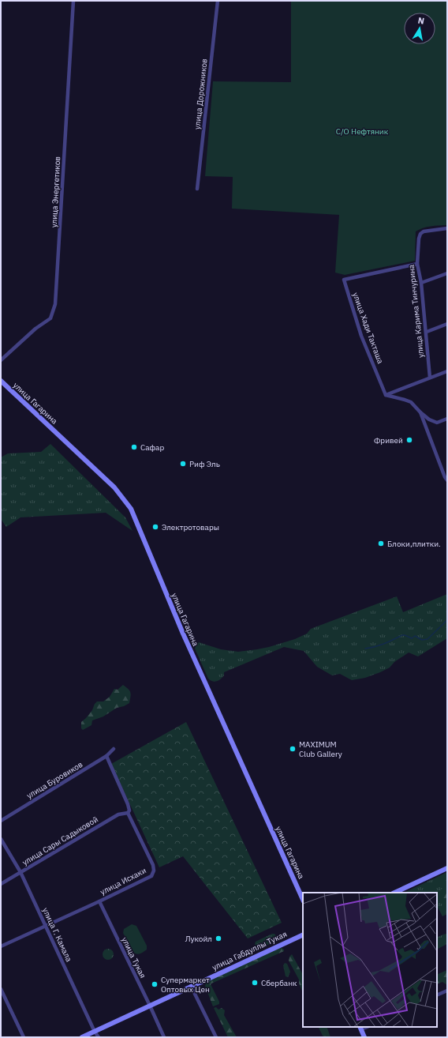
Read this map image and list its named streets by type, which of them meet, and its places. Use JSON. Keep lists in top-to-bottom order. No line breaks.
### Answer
{"streets":{"street":["улица Дорожников","улица Энергетиков","улица Карима Тинчурина","улица Хади Такташа","улица Гагарина","улица Буровиков","улица Сары Садыковой","улица Исхаки","улица Г. Камала","улица Габдуллы Тукая","улица Тукая"]},"crossings":[["улица Карима Тинчурина","улица Хади Такташа"],["улица Буровиков","улица Исхаки"],["улица Сары Садыковой","улица Исхаки"],["улица Сары Садыковой","улица Г. Камала"],["улица Исхаки","улица Г. Камала"],["улица Исхаки","улица Тукая"],["улица Г. Камала","улица Габдуллы Тукая"],["улица Габдуллы Тукая","улица Тукая"]],"parks":["С/О Нефтяник"],"places":["Фривей","Сафар","Риф Эль","Электротовары","Блоки,плитки.","MAXIMUM Club Gallery","Лукойл","Сбербанк","Супермаркет Оптовых Цен"],"north":"top"}
